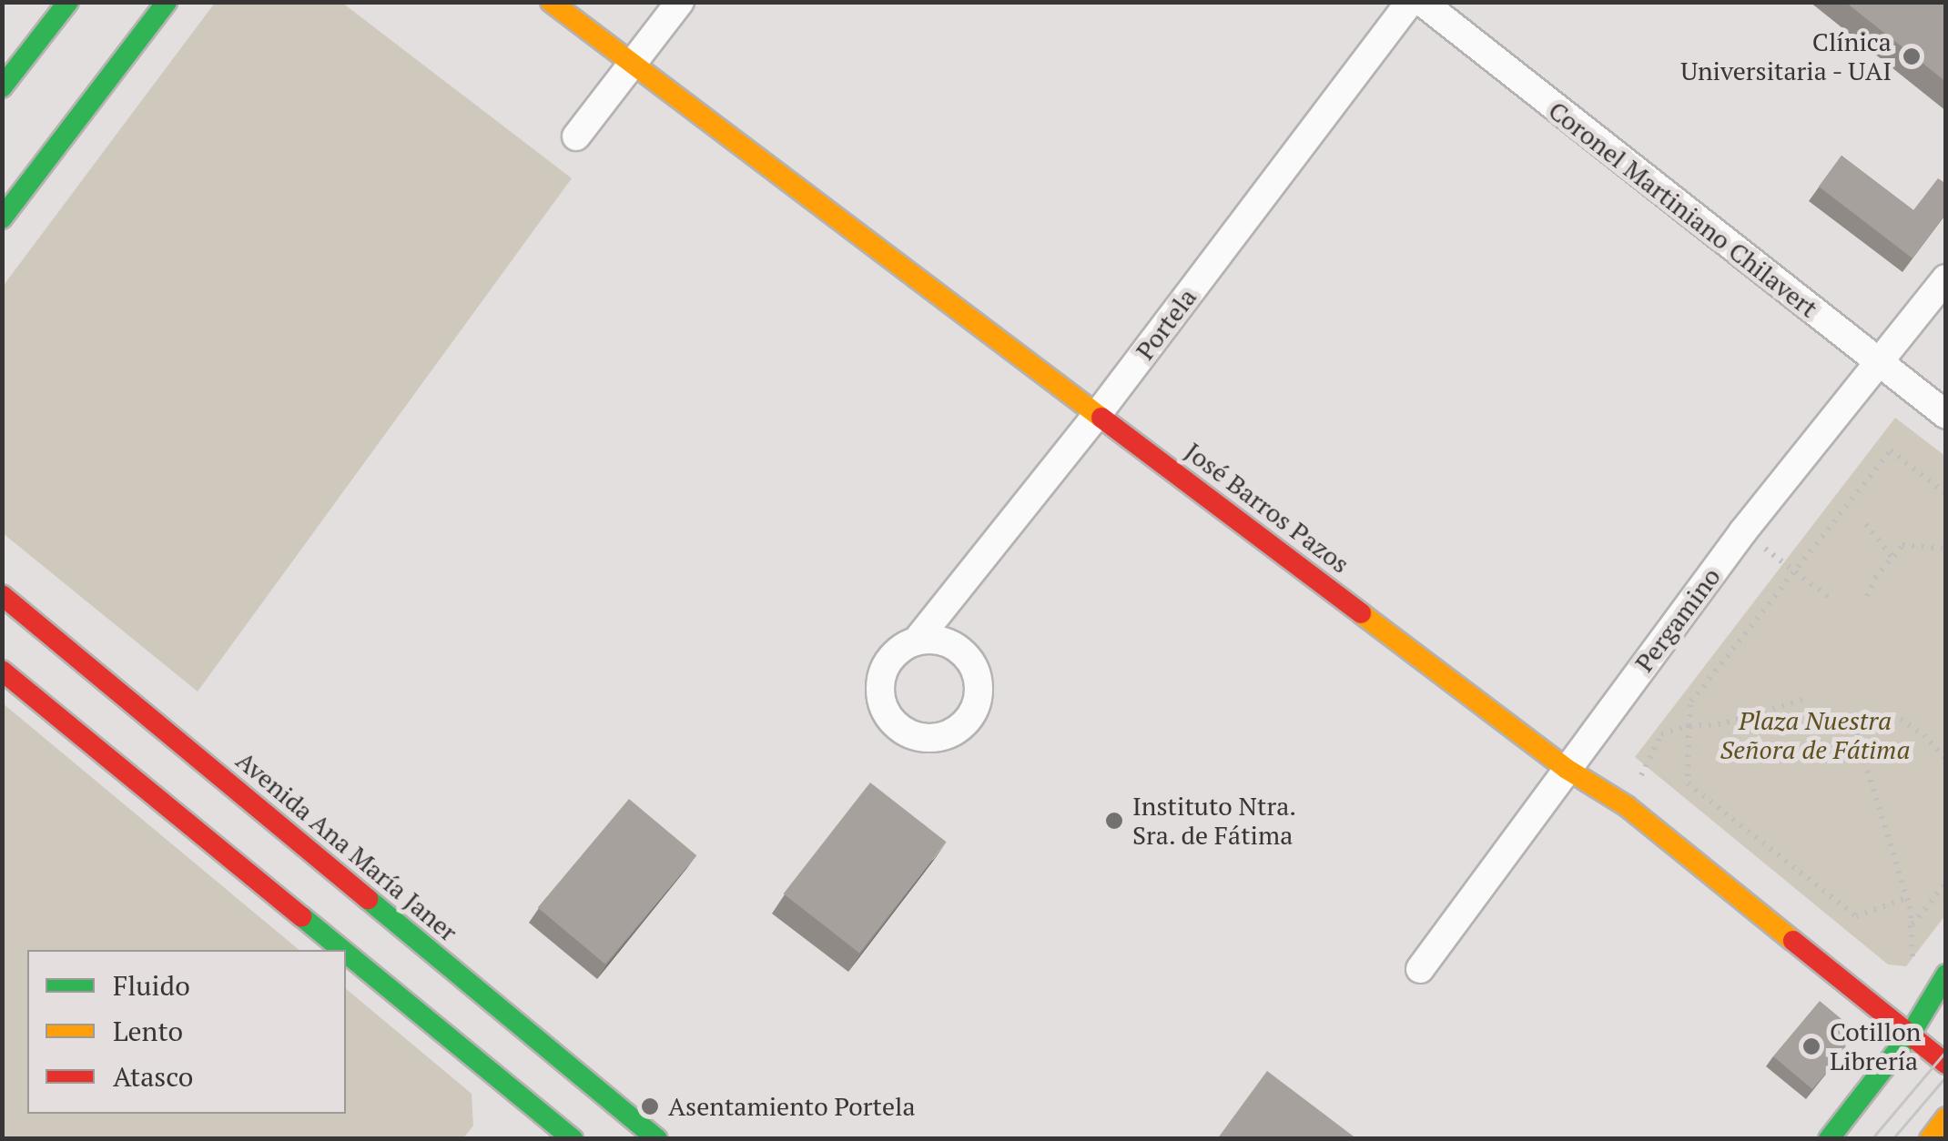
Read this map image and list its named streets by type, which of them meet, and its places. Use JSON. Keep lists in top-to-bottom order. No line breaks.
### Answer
{"streets":{"street":["Coronel Martiniano Chilavert","Portela","José Barros Pazos","Pergamino","Avenida Ana María Janer"]},"crossings":[["Coronel Martiniano Chilavert","Pergamino"],["Portela","José Barros Pazos"],["José Barros Pazos","Pergamino"]],"parks":["Plaza Nuestra Señora de Fátima"],"places":["Clínica Universitaria - UAI","Instituto Ntra. Sra. de Fátima","Cotillon Librería","Asentamiento Portela"],"legend":["Fluido","Lento","Atasco"]}
